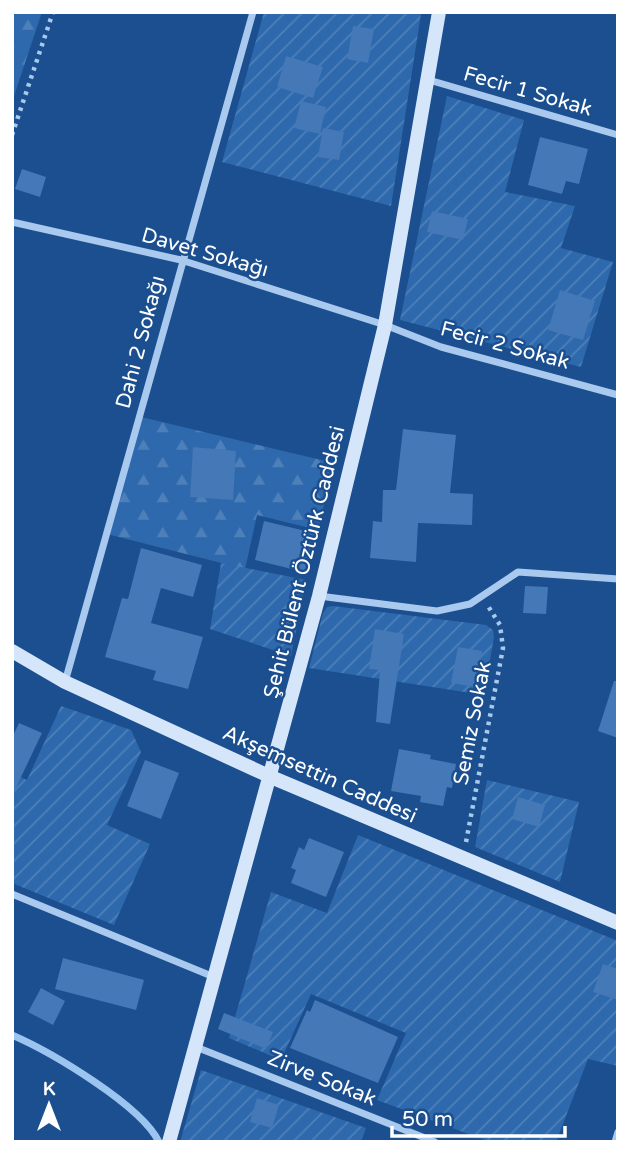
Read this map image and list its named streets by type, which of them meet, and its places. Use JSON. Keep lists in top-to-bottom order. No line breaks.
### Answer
{"streets":{"street":["Fecir 1 Sokak","Davet Sokağı","Dahi 2 Sokağı","Fecir 2 Sokak","Şehit Bülent Öztürk Caddesi","Akşemsettin Caddesi","Zirve Sokak"],"path":["Semiz Sokak"]},"crossings":[["Fecir 1 Sokak","Şehit Bülent Öztürk Caddesi"],["Davet Sokağı","Dahi 2 Sokağı"],["Davet Sokağı","Fecir 2 Sokak"],["Davet Sokağı","Şehit Bülent Öztürk Caddesi"],["Dahi 2 Sokağı","Akşemsettin Caddesi"],["Fecir 2 Sokak","Şehit Bülent Öztürk Caddesi"],["Şehit Bülent Öztürk Caddesi","Akşemsettin Caddesi"],["Şehit Bülent Öztürk Caddesi","Zirve Sokak"],["Semiz Sokak","Akşemsettin Caddesi"]],"scale_bar":"50 m","north":"top"}
